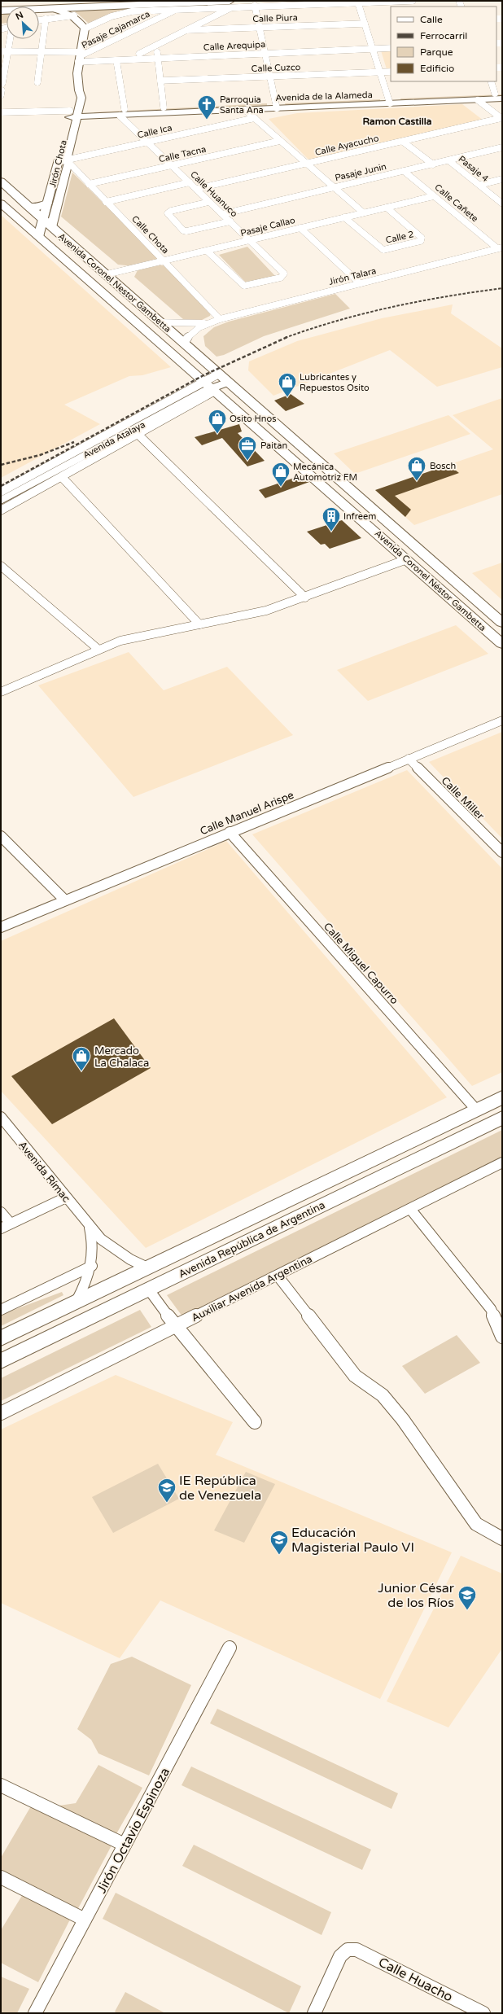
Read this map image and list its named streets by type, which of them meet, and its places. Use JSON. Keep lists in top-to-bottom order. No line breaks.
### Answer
{"streets":{"main road":["Avenida Coronel Nestor Gambetta","Avenida Coronel Néstor Gambetta","Avenida República de Argentina"],"street":["Calle Piura","Pasaje Cajamarca","Calle Arequipa","Calle Cuzco","Avenida de la Alameda","Calle Ica","Calle Ayacucho","Calle Tacna","Jirón Chota","Pasaje 4","Pasaje Junin","Calle Huanuco","Calle Cañete","Pasaje Callao","Calle Chota","Calle 2","Jirón Talara","Avenida Atalaya","Calle Miller","Calle Manuel Arispe","Calle Miguel Capurro","Avenida Rímac","Auxiliar Avenida Argentina","Jirón Octavio Espinoza","Calle Huacho"]},"crossings":[["Pasaje Cajamarca","Calle Arequipa"],["Pasaje Cajamarca","Jirón Chota"],["Calle Arequipa","Jirón Chota"],["Avenida de la Alameda","Jirón Chota"],["Avenida de la Alameda","Calle Huanuco"],["Calle Ica","Jirón Chota"],["Calle Ica","Calle Huanuco"],["Calle Ica","Calle Chota"],["Calle Ayacucho","Calle Huanuco"],["Calle Tacna","Calle Huanuco"],["Calle Tacna","Calle Chota"],["Jirón Chota","Calle Chota"],["Jirón Chota","Avenida Coronel Nestor Gambetta"],["Pasaje 4","Pasaje Junin"],["Pasaje Junin","Calle Huanuco"],["Pasaje Junin","Calle Cañete"],["Calle Huanuco","Pasaje Callao"],["Calle Cañete","Pasaje Callao"],["Calle Cañete","Jirón Talara"],["Pasaje Callao","Calle Chota"],["Pasaje Callao","Calle 2"],["Pasaje Callao","Avenida Coronel Nestor Gambetta"],["Calle Chota","Jirón Talara"],["Jirón Talara","Avenida Coronel Nestor Gambetta"],["Avenida Coronel Nestor Gambetta","Avenida Atalaya"],["Avenida Coronel Nestor Gambetta","Avenida Coronel Néstor Gambetta"],["Avenida Atalaya","Avenida Coronel Néstor Gambetta"],["Calle Miller","Calle Manuel Arispe"],["Calle Manuel Arispe","Calle Miguel Capurro"],["Calle Miguel Capurro","Avenida República de Argentina"],["Avenida Rímac","Avenida República de Argentina"]],"districts":["Ramon Castilla"],"places":{"church":["Parroquia Santa Ana"],"shop":["Lubricantes y Repuestos Osito","Osito Hnos","Bosch","Mecánica Automotriz FM","Mercado La Chalaca"],"office":["Paitan"],"building":["Infreem"],"school or university":["IE República de Venezuela","Educación Magisterial Paulo VI","Junior César de los Ríos"]},"legend":["Calle","Ferrocarril","Parque","Edificio"],"north":"top left"}
